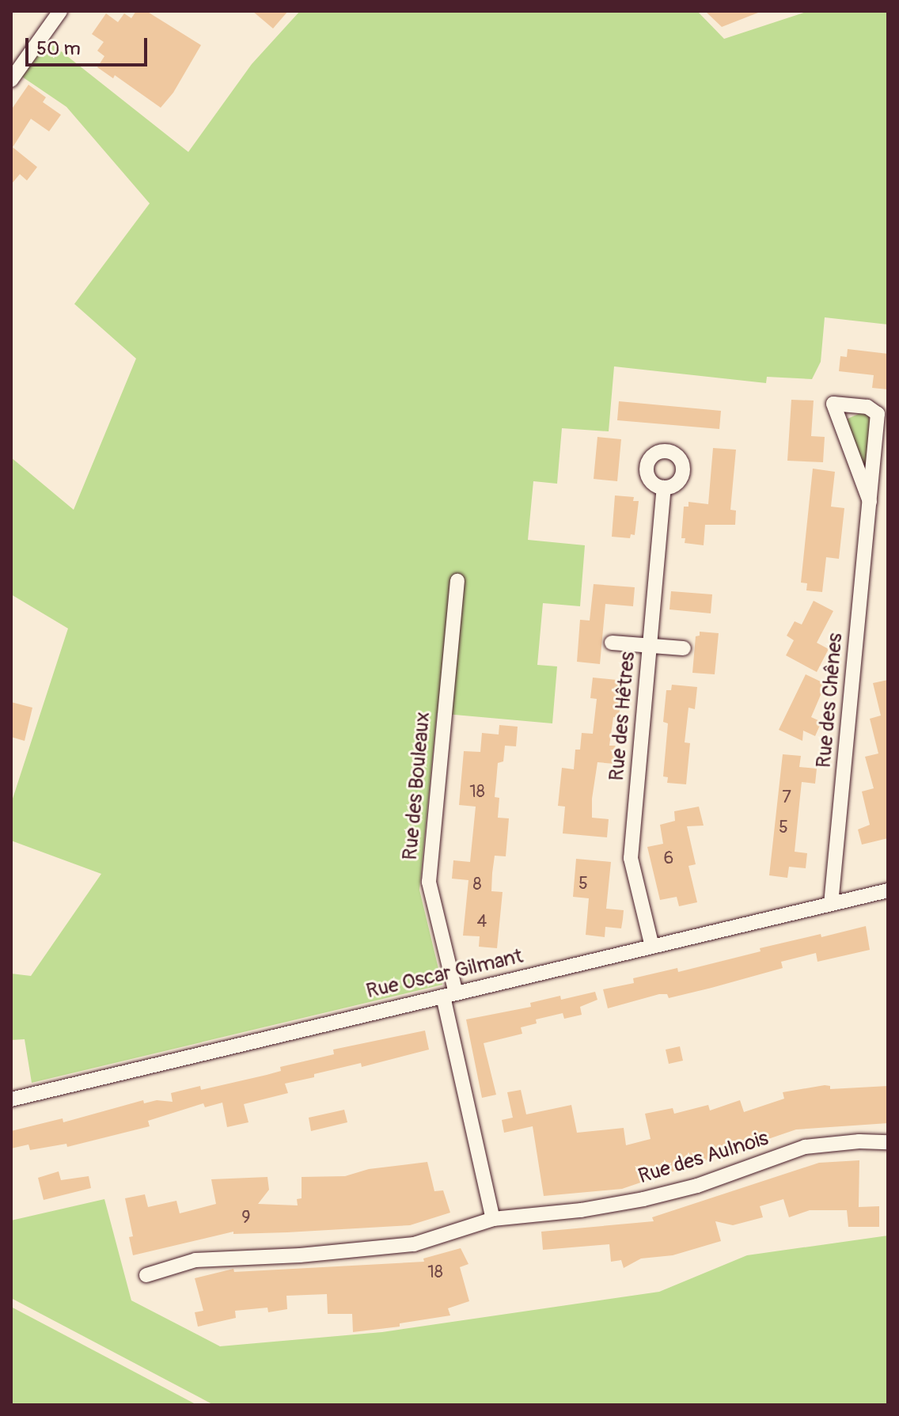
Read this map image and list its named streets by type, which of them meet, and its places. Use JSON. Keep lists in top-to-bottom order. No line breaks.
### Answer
{"streets":{"street":["Rue des Chênes","Rue des Hêtres","Rue des Bouleaux","Rue Oscar Gilmant","Rue des Aulnois"]},"crossings":[["Rue des Chênes","Rue Oscar Gilmant"],["Rue des Hêtres","Rue Oscar Gilmant"],["Rue des Bouleaux","Rue Oscar Gilmant"]],"house_numbers":["18","7","5","6","5","8","4","9","18"],"scale_bar":"50 m"}
